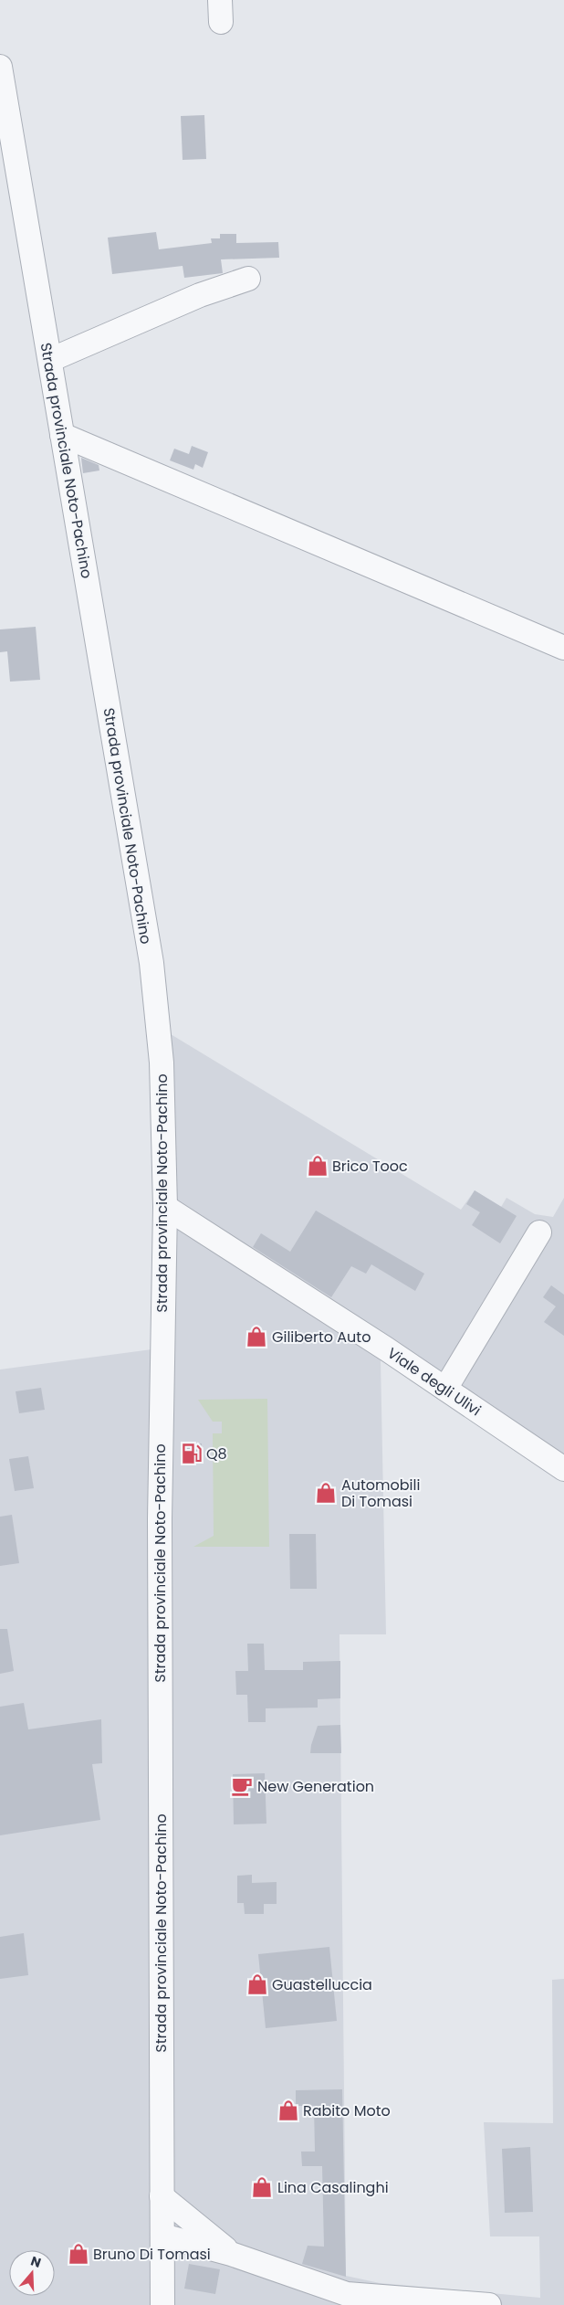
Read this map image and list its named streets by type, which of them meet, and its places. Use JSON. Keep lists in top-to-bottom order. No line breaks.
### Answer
{"streets":{"street":["Strada provinciale Noto-Pachino","Viale degli Ulivi"]},"crossings":[["Strada provinciale Noto-Pachino","Viale degli Ulivi"]],"places":{"shop":["Brico Tooc","Giliberto Auto","Automobili Di Tomasi","Guastelluccia","Rabito Moto","Lina Casalinghi","Bruno Di Tomasi"],"fuel station":["Q8"],"cafe":["New Generation"]},"north":"top"}
